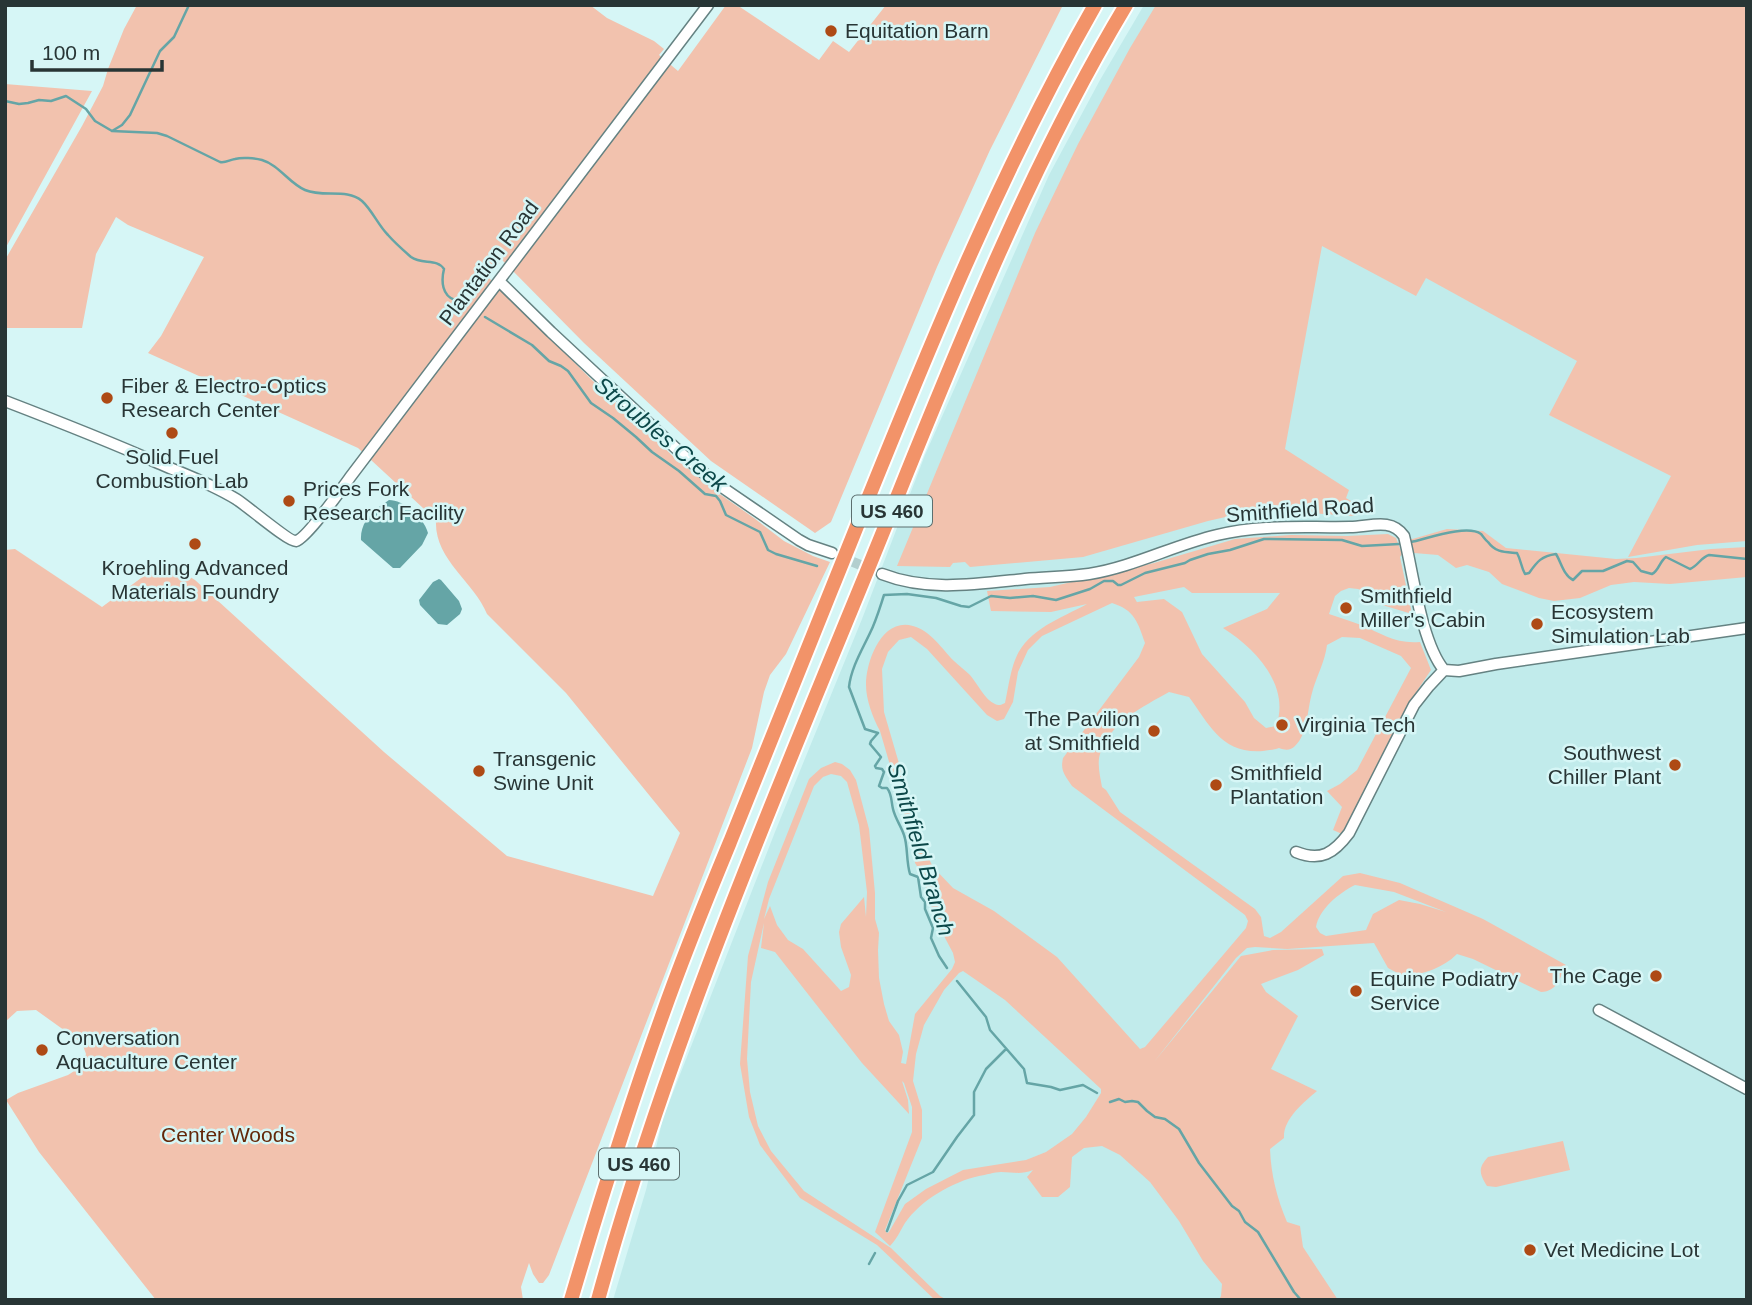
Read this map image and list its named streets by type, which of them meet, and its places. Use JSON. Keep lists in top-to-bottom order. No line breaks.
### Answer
{"streets":{"highway":["US 460"],"street":["Plantation Road","Smithfield Road"]},"water":["Stroubles Creek","Smithfield Branch"],"parks":["Center Woods"],"places":["Equitation Barn","Fiber & Electro-Optics Research Center","Solid Fuel Combustion Lab","Prices Fork Research Facility","Kroehling Advanced Materials Foundry","Smithfield Miller's Cabin","Ecosystem Simulation Lab","Virginia Tech","The Pavilion at Smithfield","Southwest Chiller Plant","Transgenic Swine Unit","Smithfield Plantation","The Cage","Equine Podiatry Service","Conversation Aquaculture Center","Vet Medicine Lot"],"scale_bar":"100 m"}
